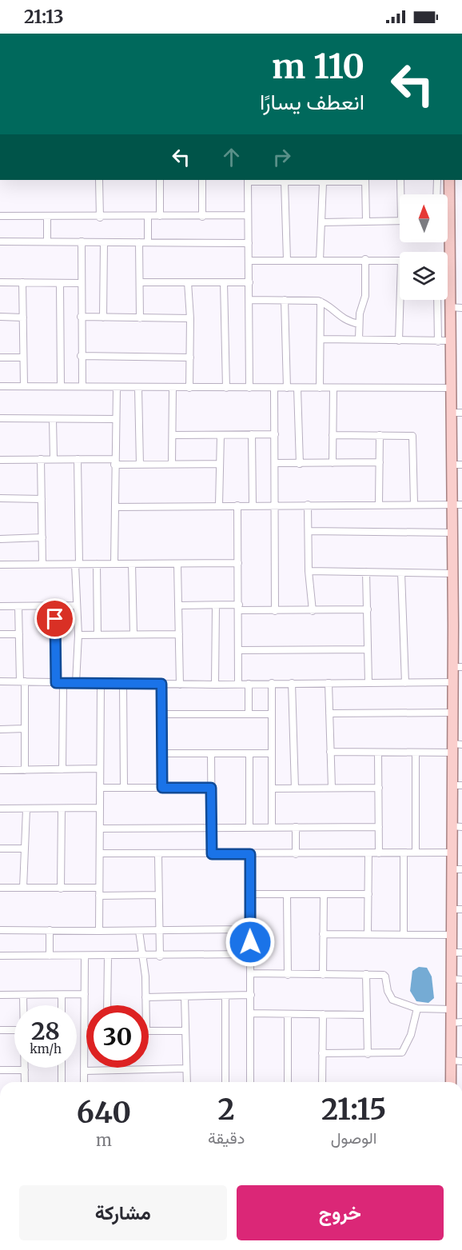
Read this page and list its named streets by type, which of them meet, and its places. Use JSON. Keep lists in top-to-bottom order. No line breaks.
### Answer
{"north":"top","page":{"status":"21:13","turn":["110 m","انعطف يسارًا"],"speed":"28 km/h","limit":"30","eta":["21:15","الوصول","2","دقيقة","640","m"],"buttons":["خروج","مشاركة"]}}
